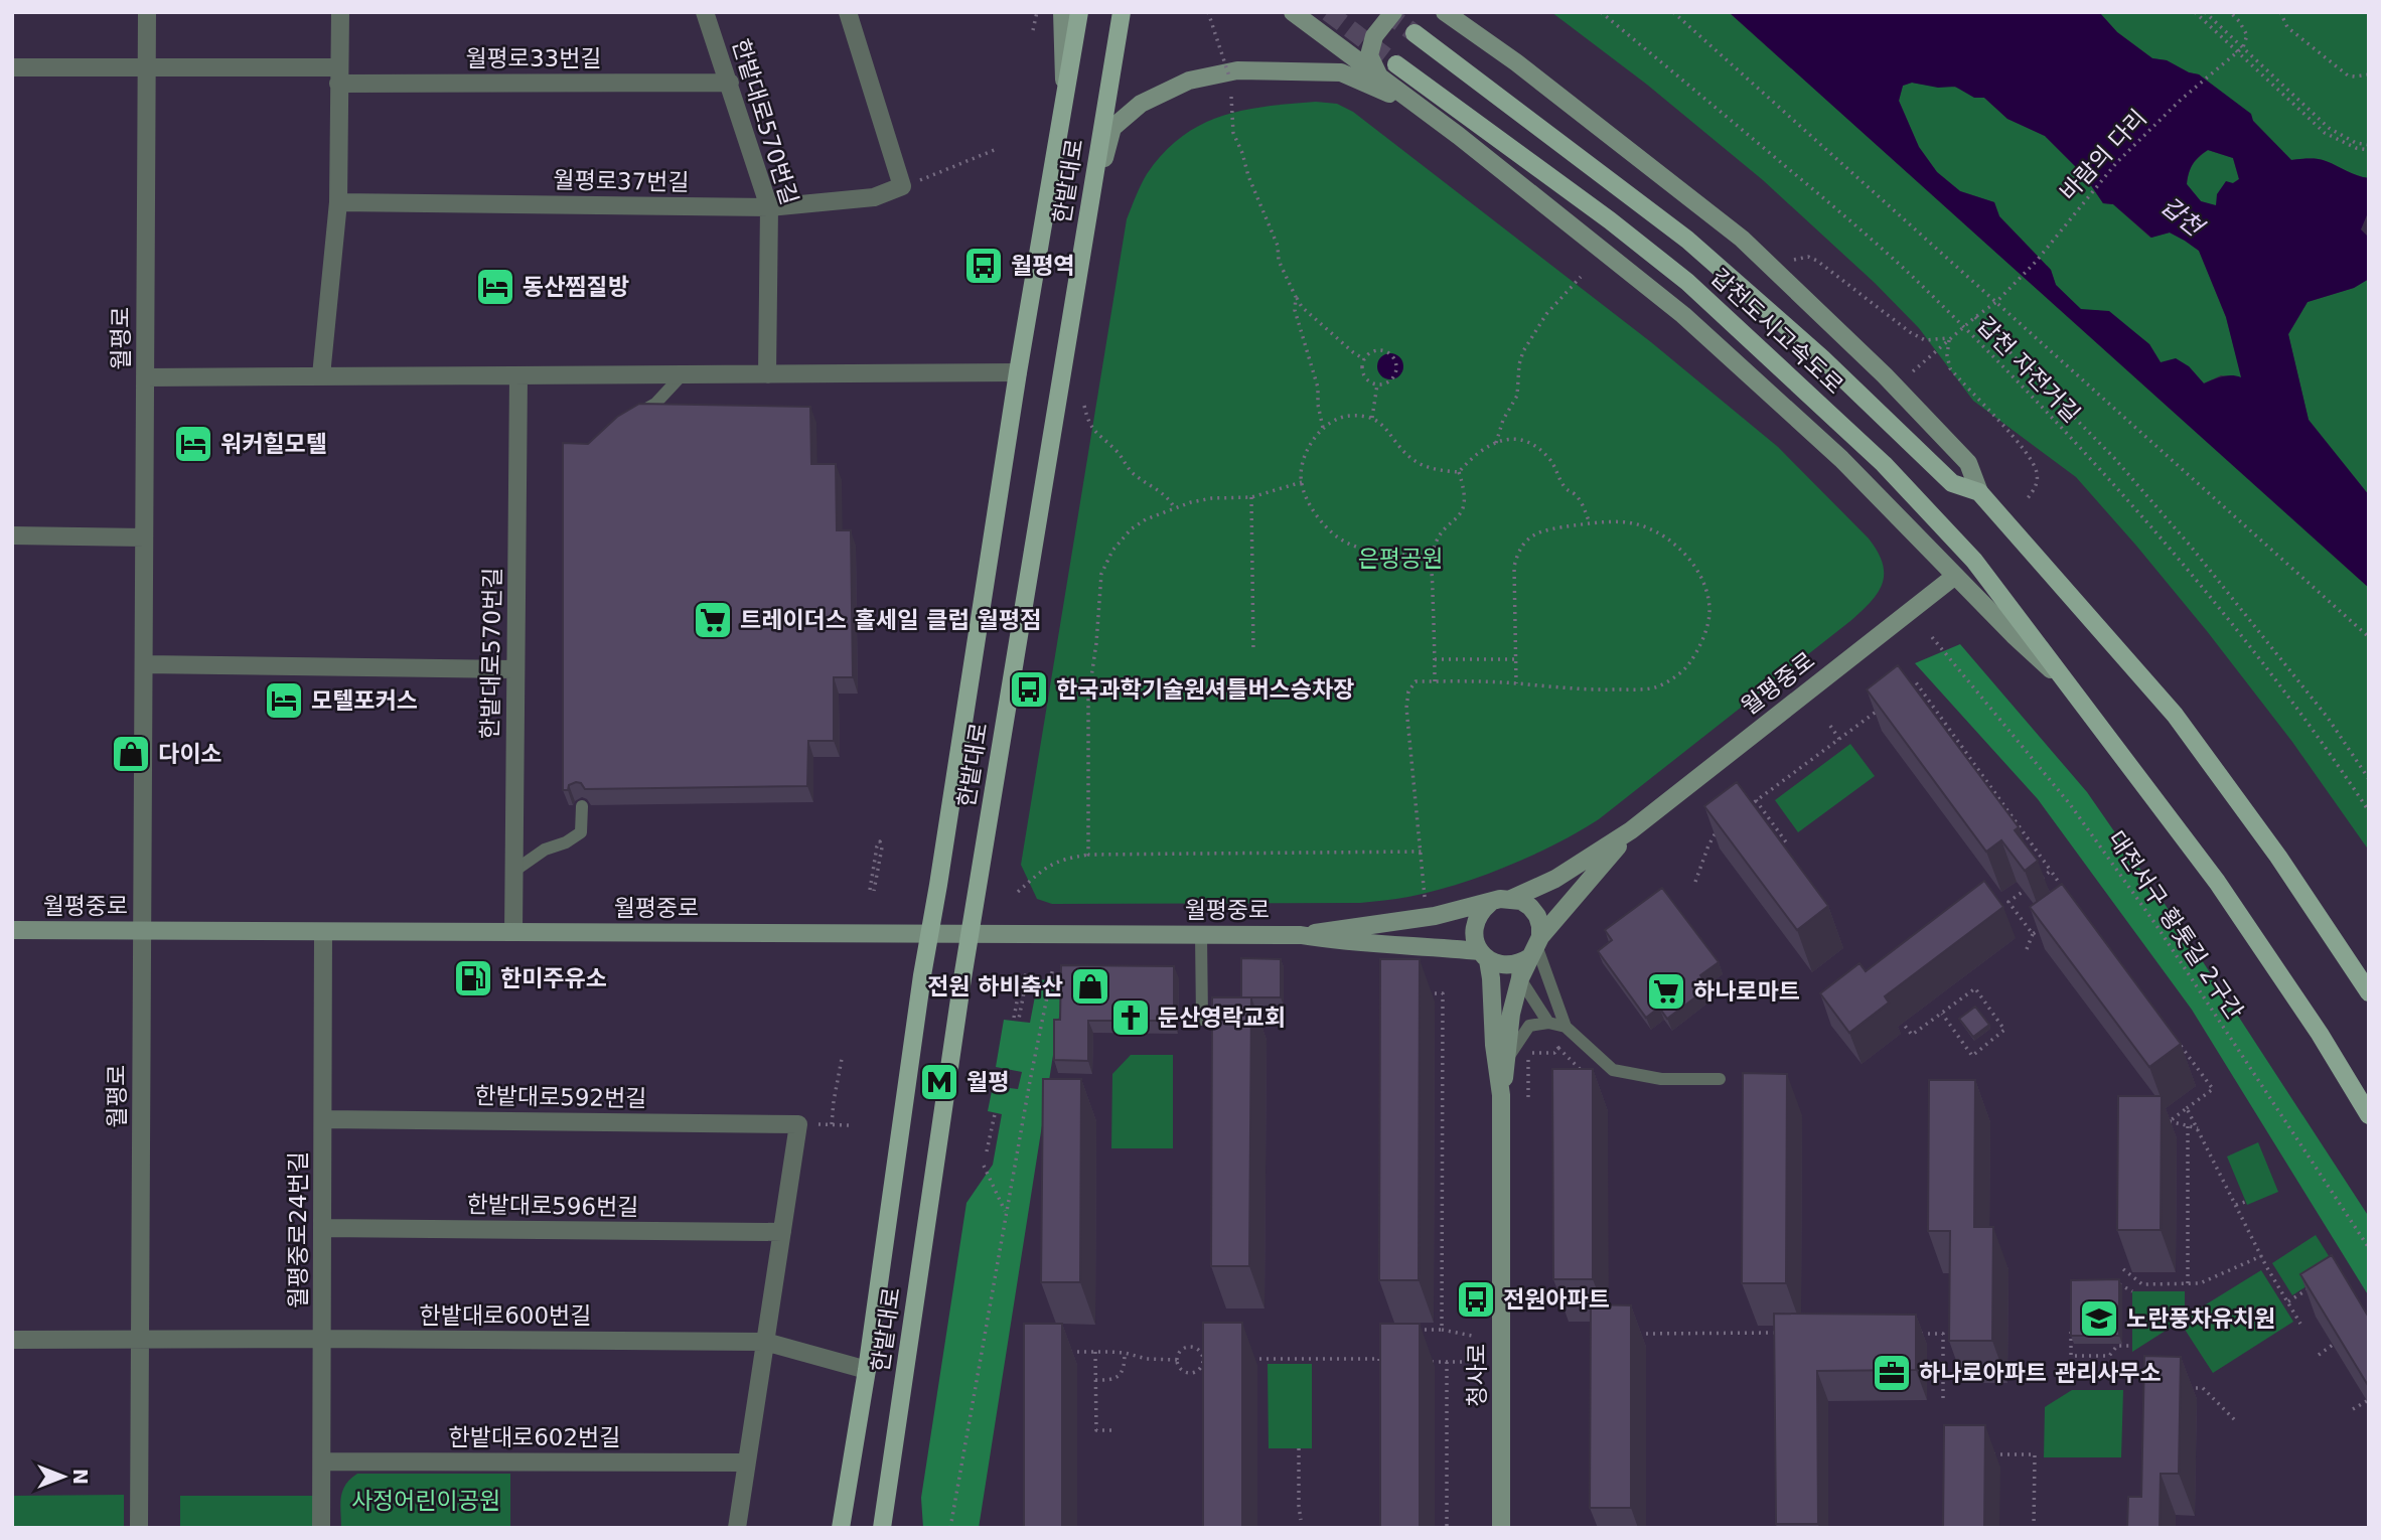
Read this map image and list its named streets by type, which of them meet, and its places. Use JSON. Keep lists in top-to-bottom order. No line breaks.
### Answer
{"streets":{"main road":["한밭대로","갑천도시고속도로"],"street":["월평로33번길","한밭대로570번길","월평로37번길","월평로","월평중로","한밭대로592번길","한밭대로596번길","월평중로24번길","한밭대로600번길","청사로","한밭대로602번길"],"path":["바람의 다리","갑천 자전거길","대전서구 황톳길 2구간"]},"crossings":[["월평로33번길","한밭대로570번길"],["월평로33번길","월평로"],["한밭대로570번길","월평로37번길"],["한밭대로570번길","월평중로"],["바람의 다리","갑천 자전거길"],["한밭대로","월평중로"],["한밭대로","한밭대로600번길"],["월평로","월평중로"],["월평로","한밭대로600번길"],["월평중로","월평중로24번길"],["한밭대로592번길","월평중로24번길"],["한밭대로596번길","월평중로24번길"],["월평중로24번길","한밭대로600번길"],["월평중로24번길","한밭대로602번길"]],"water":["갑천"],"parks":["은평공원","사정어린이공원"],"places":{"bus stop":["월평역","한국과학기술원셔틀버스승차장","전원아파트"],"hotel":["동산찜질방","워커힐모텔","모텔포커스"],"supermarket":["트레이더스 홀세일 클럽 월평점","하나로마트"],"shop":["다이소","전원 하비축산"],"fuel station":["한미주유소"],"church":["둔산영락교회"],"metro station":["월평"],"school or university":["노란풍차유치원"],"office":["하나로아파트 관리사무소"]},"north":"right"}
